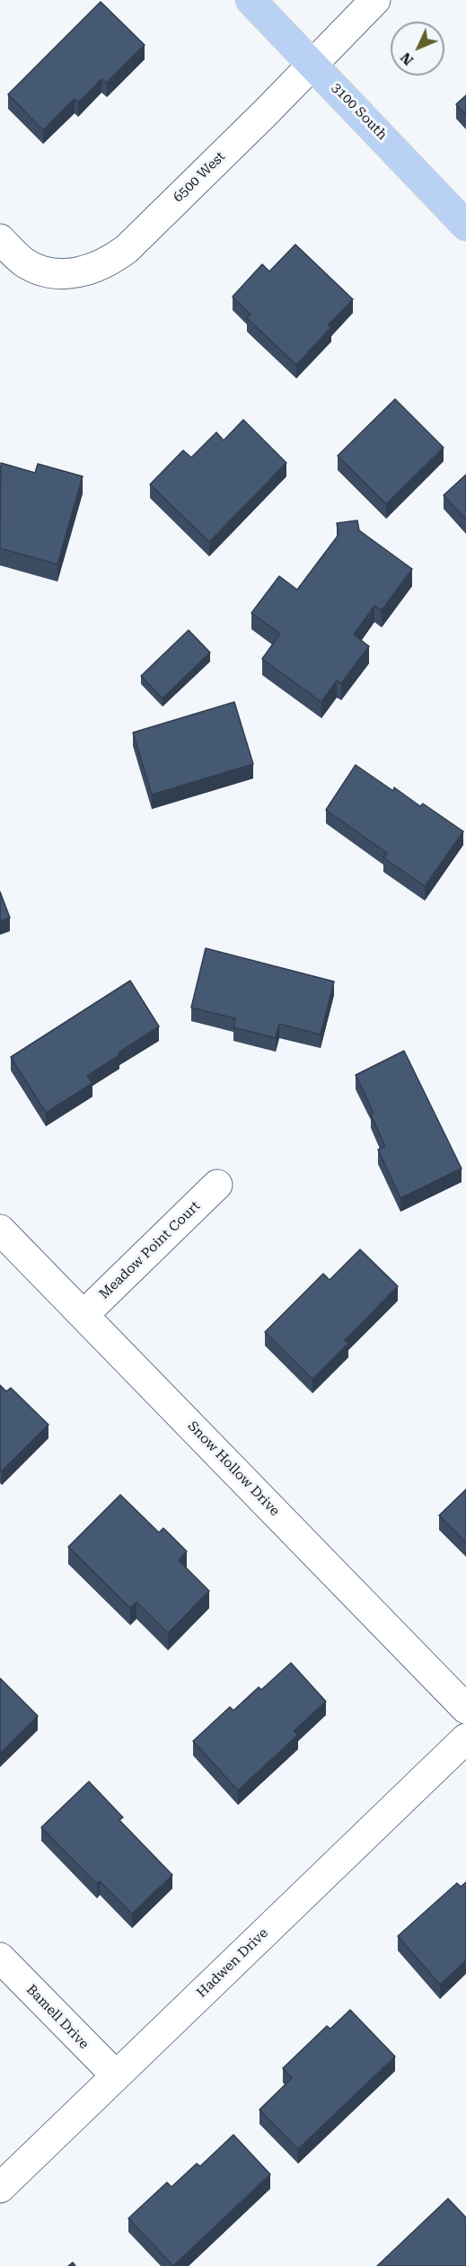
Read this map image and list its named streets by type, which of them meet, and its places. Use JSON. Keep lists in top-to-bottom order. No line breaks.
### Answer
{"streets":{"main road":["3100 South"],"street":["6500 West","Meadow Point Court","Snow Hollow Drive","Hadwen Drive","Bamell Drive"]},"crossings":[["3100 South","6500 West"],["Meadow Point Court","Snow Hollow Drive"],["Hadwen Drive","Bamell Drive"]],"north":"bottom left"}
